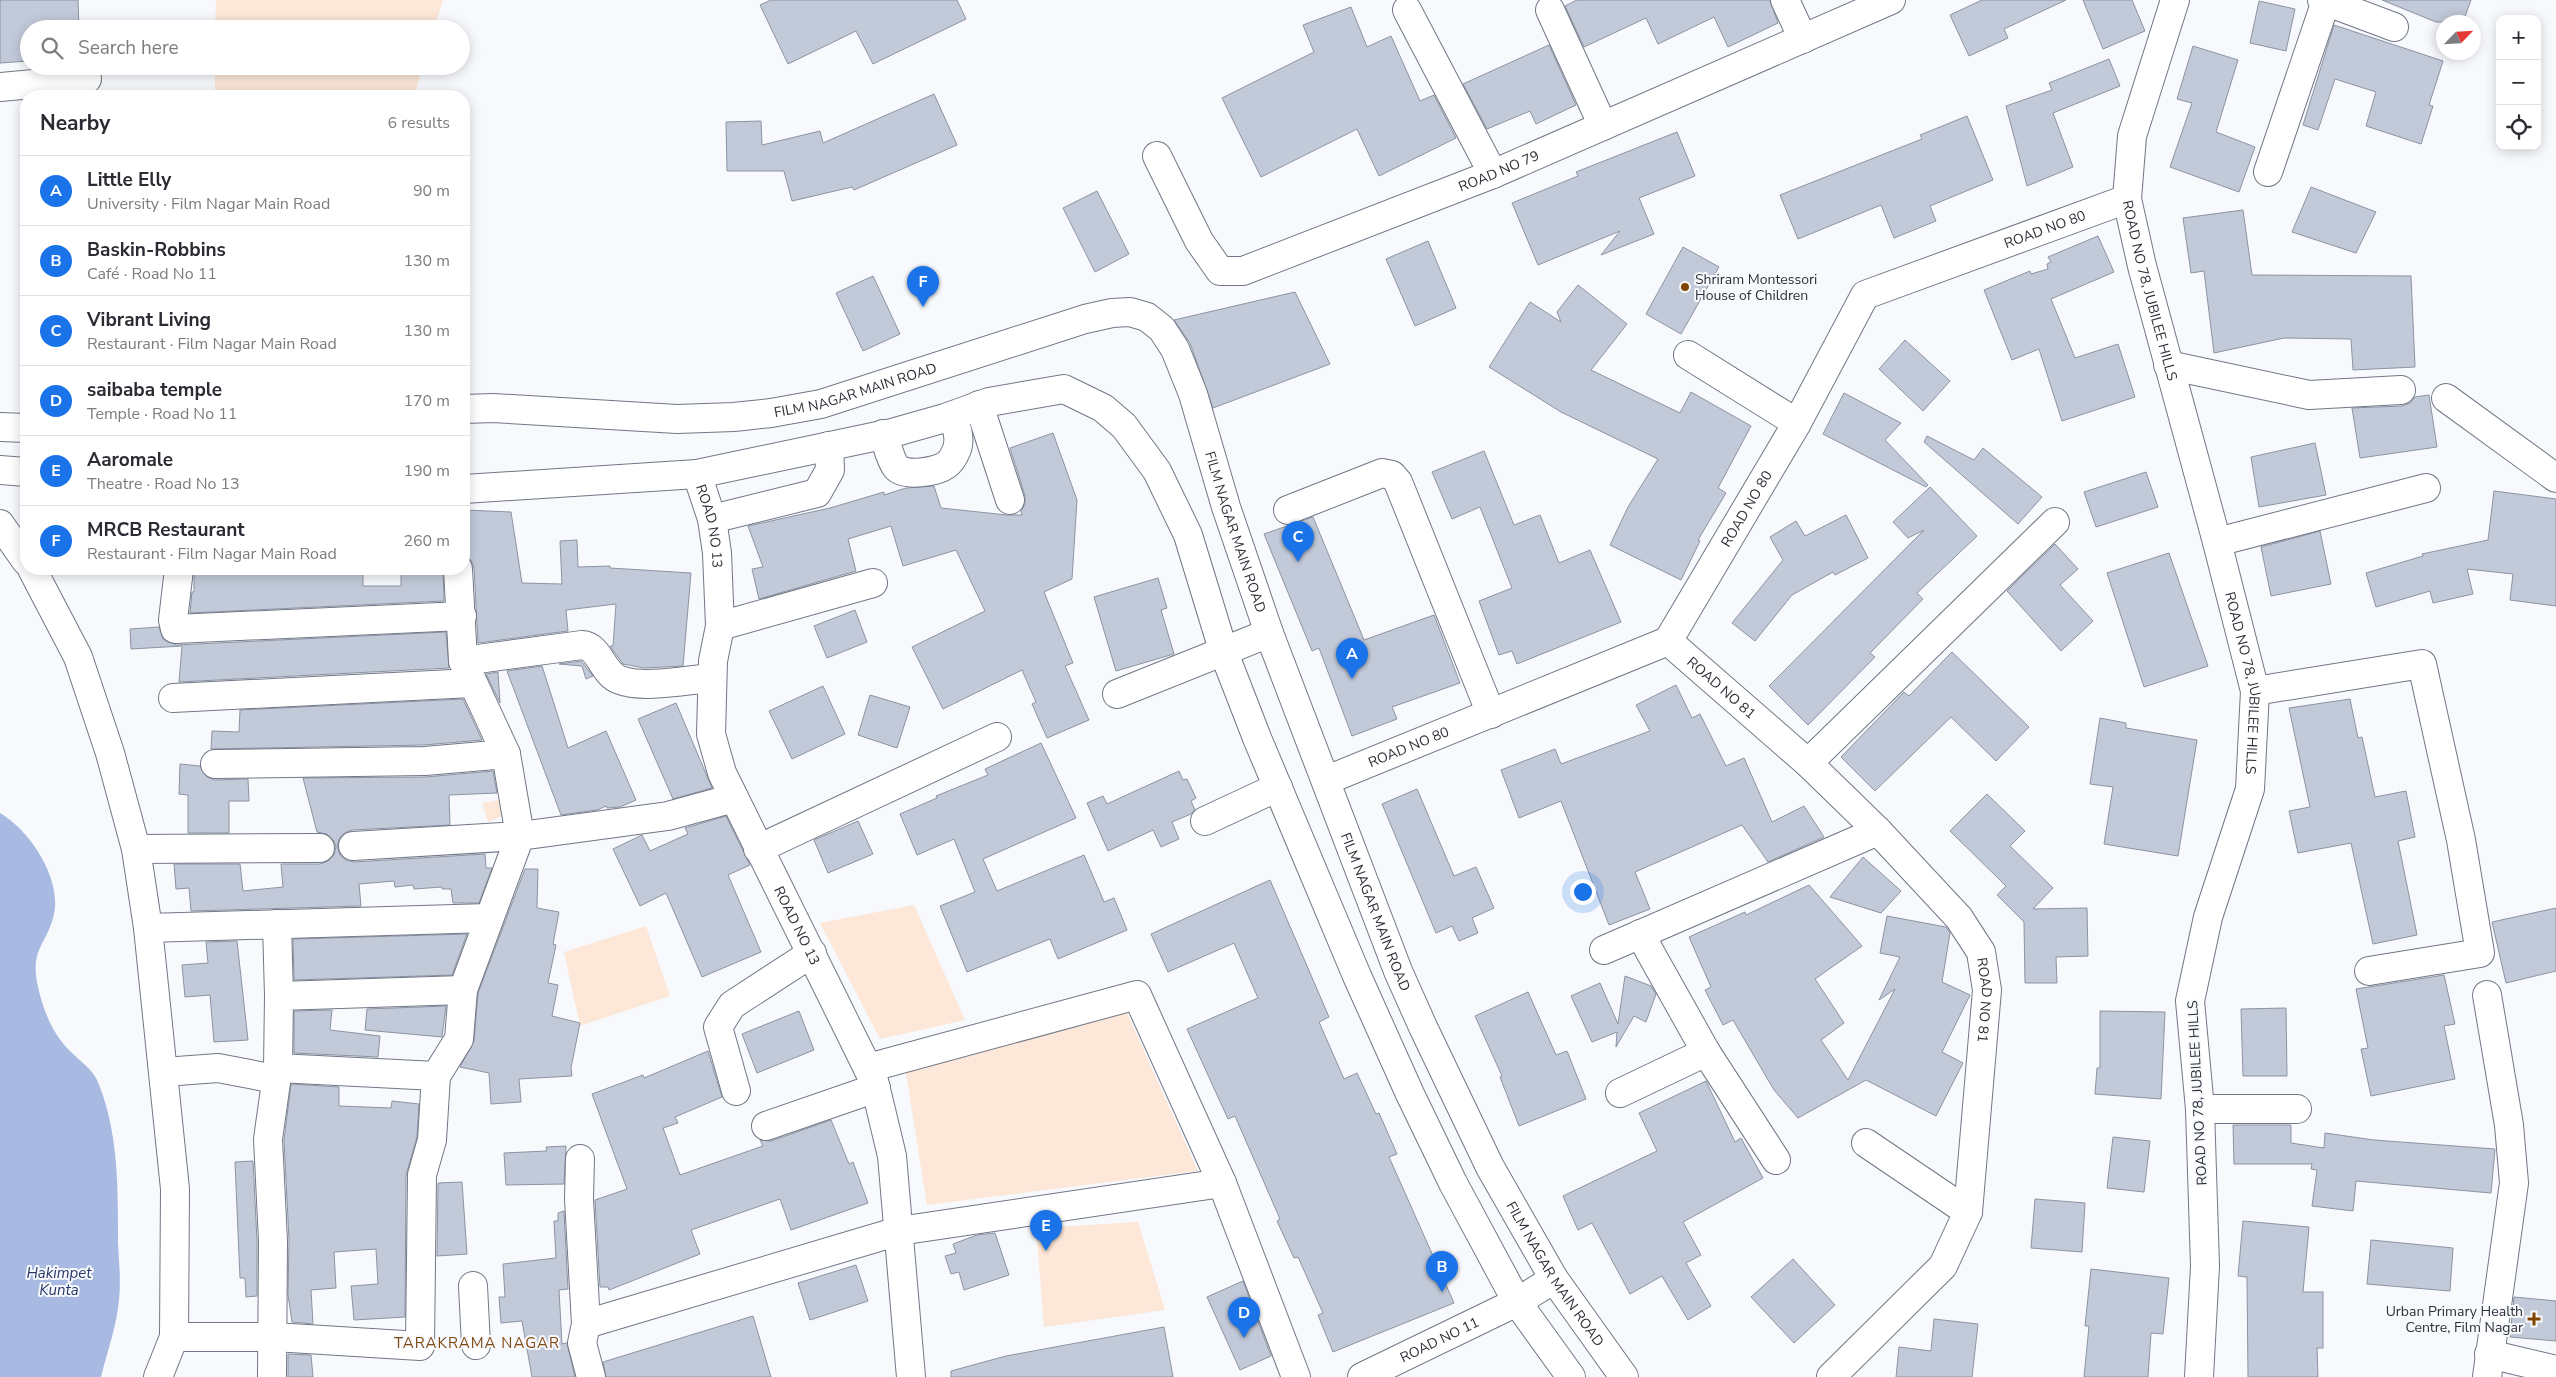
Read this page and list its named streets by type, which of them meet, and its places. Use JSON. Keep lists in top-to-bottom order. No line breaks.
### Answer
{"streets":{"street":["ROAD NO 79","ROAD NO 80","ROAD NO 78, JUBILEE HILLS","FILM NAGAR MAIN ROAD","ROAD NO 13","ROAD NO 81","ROAD NO 11"]},"crossings":[["ROAD NO 80","ROAD NO 78, JUBILEE HILLS"],["ROAD NO 80","FILM NAGAR MAIN ROAD"],["ROAD NO 80","ROAD NO 81"],["FILM NAGAR MAIN ROAD","ROAD NO 11"]],"districts":["TARAKRAMA NAGAR"],"water":["Hakimpet Kunta"],"places":{"other":["Shriram Montessori House of Children"],"health":["Urban Primary Health Centre, Film Nagar"]},"north":"top right","page":{"map_buttons":["+","−"],"search":"Search here","heading":["Nearby","6 results"],"list":[{"mark":"A","name":"Little Elly","note":"University · Film Nagar Main Road","value":"90 m"},{"mark":"B","name":"Baskin-Robbins","note":"Café · Road No 11","value":"130 m"},{"mark":"C","name":"Vibrant Living","note":"Restaurant · Film Nagar Main Road","value":"130 m"},{"mark":"D","name":"saibaba temple","note":"Temple · Road No 11","value":"170 m"},{"mark":"E","name":"Aaromale","note":"Theatre · Road No 13","value":"190 m"},{"mark":"F","name":"MRCB Restaurant","note":"Restaurant · Film Nagar Main Road","value":"260 m"}],"pins":["F","C","A","E","B","D"]}}
